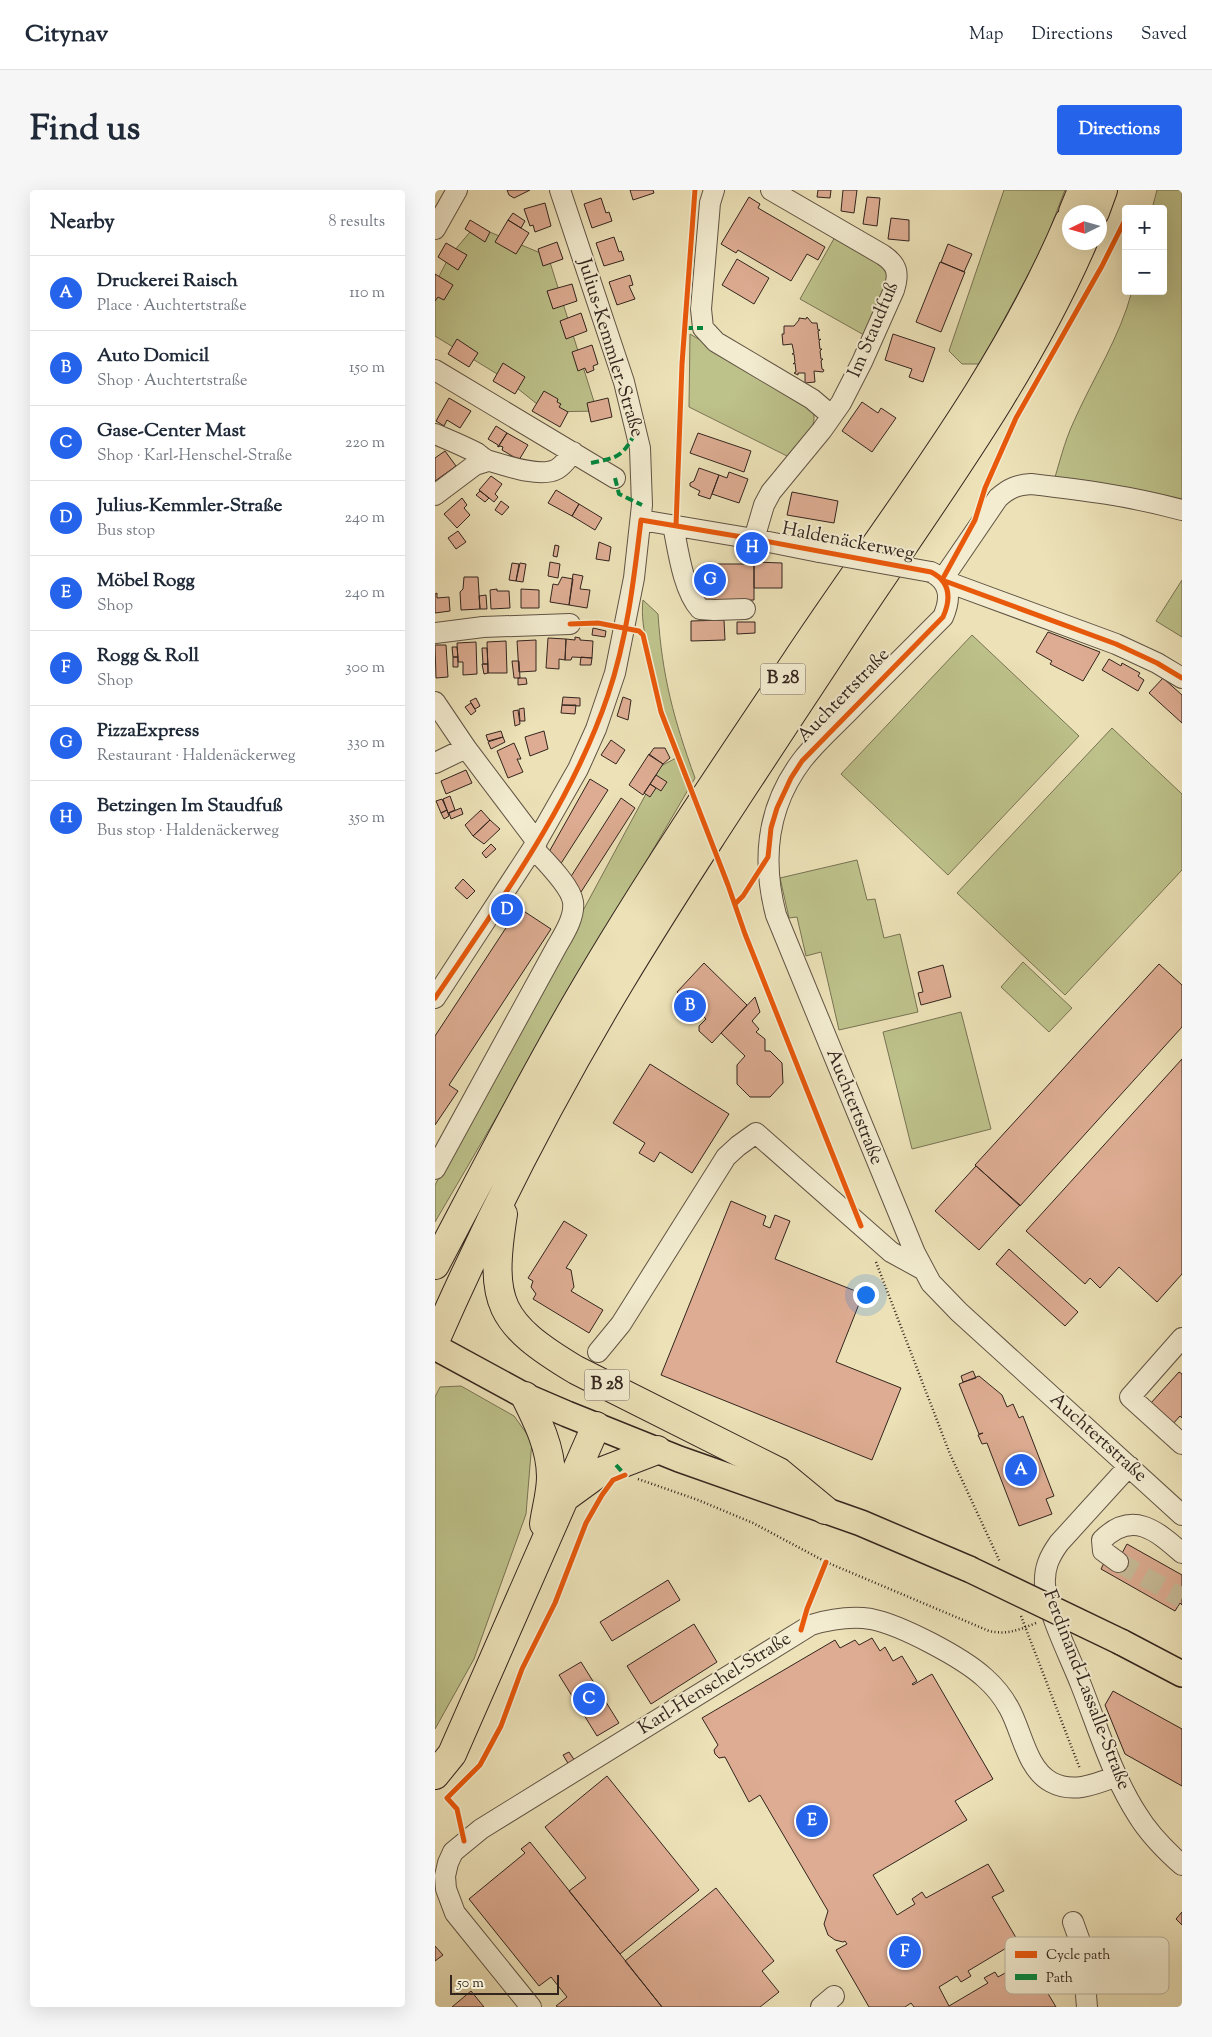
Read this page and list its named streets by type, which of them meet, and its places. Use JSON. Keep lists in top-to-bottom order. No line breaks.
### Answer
{"streets":{"highway":["B 28"],"street":["Im Staudfuß","Julius-Kemmler-Straße","Haldenäckerweg","Auchtertstraße","Karl-Henschel-Straße","Ferdinand-Lassalle-Straße"]},"crossings":[["Im Staudfuß","Haldenäckerweg"],["Julius-Kemmler-Straße","Haldenäckerweg"],["Haldenäckerweg","Auchtertstraße"],["Auchtertstraße","Ferdinand-Lassalle-Straße"],["Karl-Henschel-Straße","Ferdinand-Lassalle-Straße"]],"legend":["Cycle path","Path"],"scale_bar":"50 m","north":"left","page":{"header":"Citynav","nav":["Map","Directions","Saved"],"title":"Find us","buttons":"Directions","heading":["Nearby","8 results"],"map_buttons":["+","−"],"list":[{"mark":"A","name":"Druckerei Raisch","note":"Place · Auchtertstraße","value":"110 m"},{"mark":"B","name":"Auto Domicil","note":"Shop · Auchtertstraße","value":"150 m"},{"mark":"C","name":"Gase-Center Mast","note":"Shop · Karl-Henschel-Straße","value":"220 m"},{"mark":"D","name":"Julius-Kemmler-Straße","note":"Bus stop","value":"240 m"},{"mark":"E","name":"Möbel Rogg","note":"Shop","value":"240 m"},{"mark":"F","name":"Rogg & Roll","note":"Shop","value":"300 m"},{"mark":"G","name":"PizzaExpress","note":"Restaurant · Haldenäckerweg","value":"330 m"},{"mark":"H","name":"Betzingen Im Staudfuß","note":"Bus stop · Haldenäckerweg","value":"350 m"}],"pins":["H","G","D","B","A","C","E","F"],"scale":"50 m"}}
